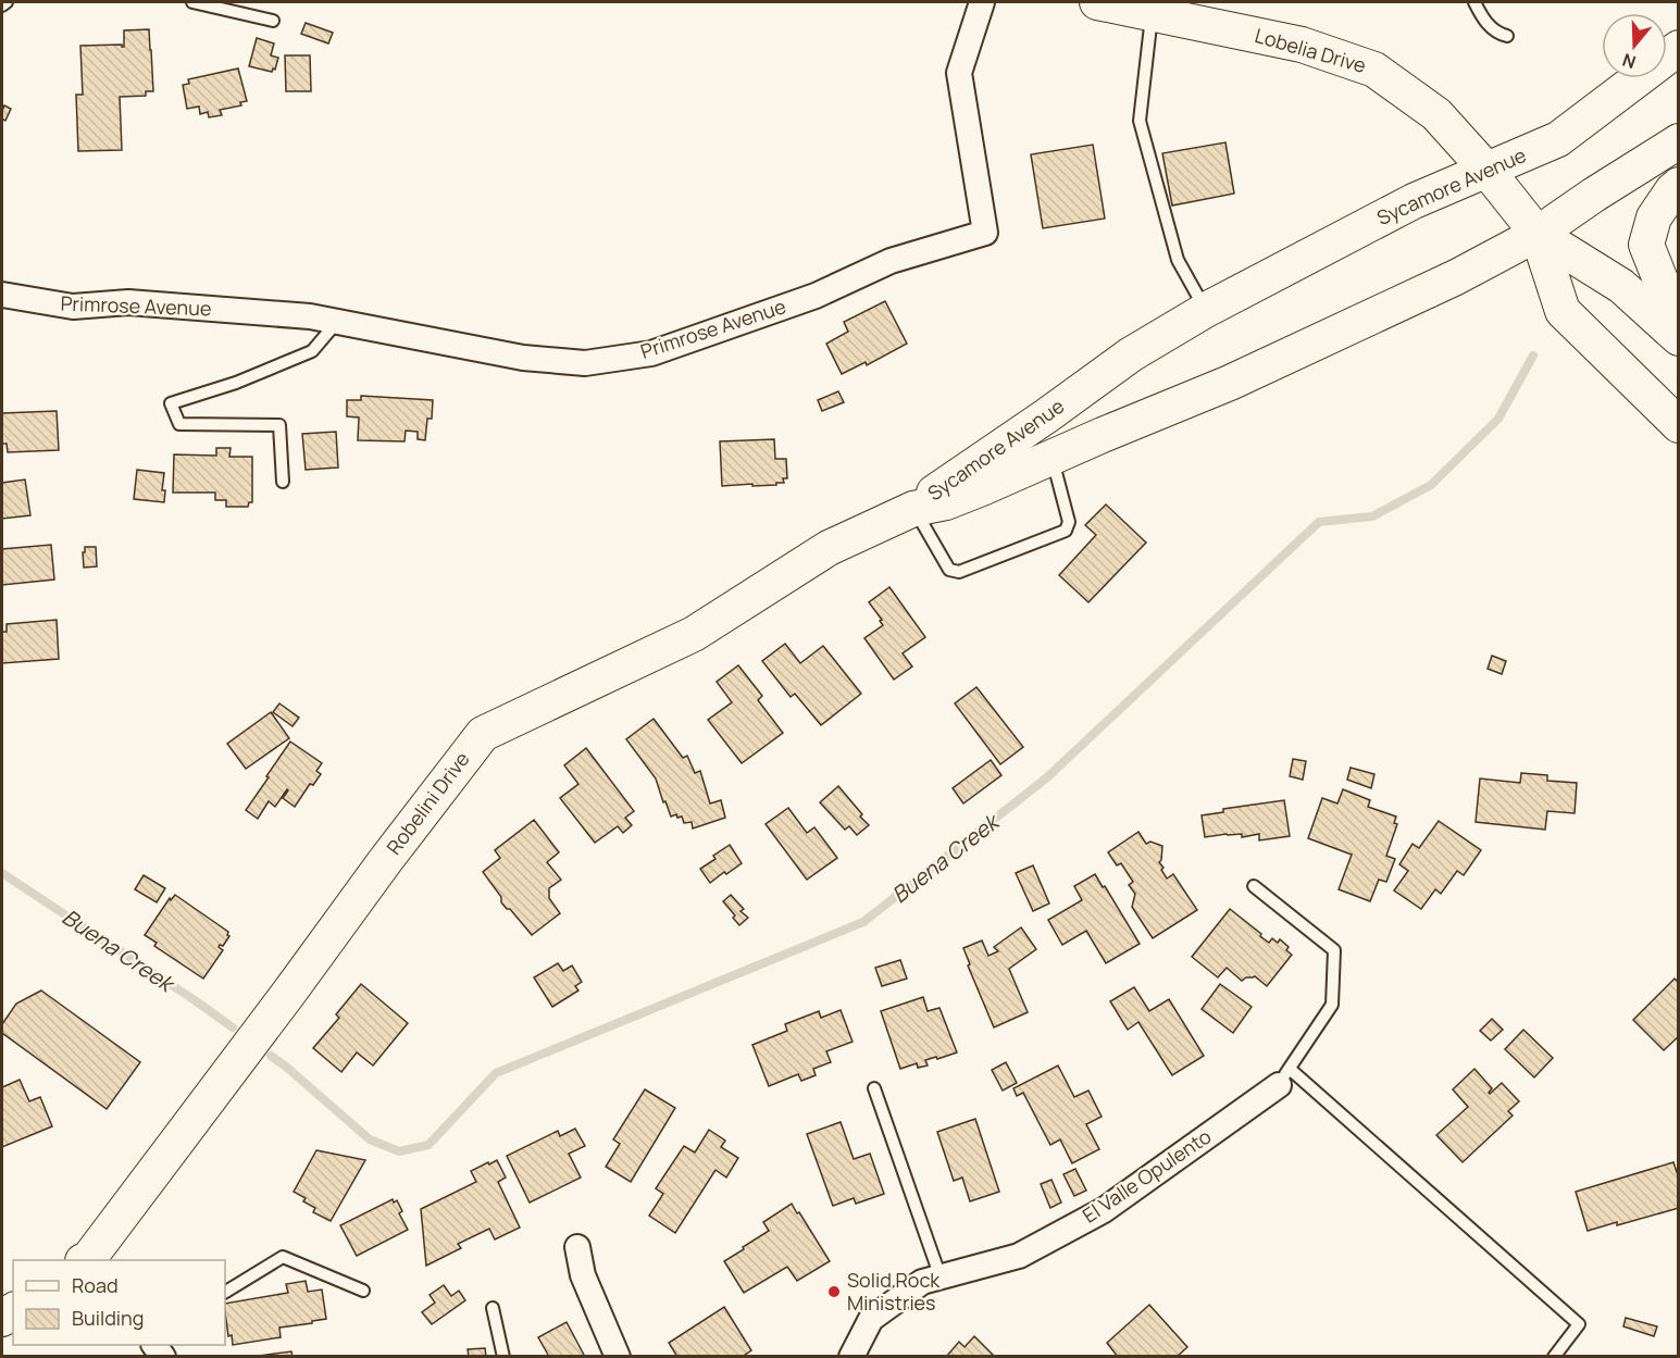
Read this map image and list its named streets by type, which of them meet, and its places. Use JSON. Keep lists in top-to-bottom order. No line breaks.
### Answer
{"streets":{"main road":["Lobelia Drive","Sycamore Avenue","Robelini Drive"],"street":["Primrose Avenue","El Valle Opulento"]},"crossings":[["Lobelia Drive","Sycamore Avenue"],["Sycamore Avenue","Robelini Drive"]],"water":["Buena Creek"],"places":["Solid Rock Ministries"],"legend":["Road","Building"],"north":"bottom"}
